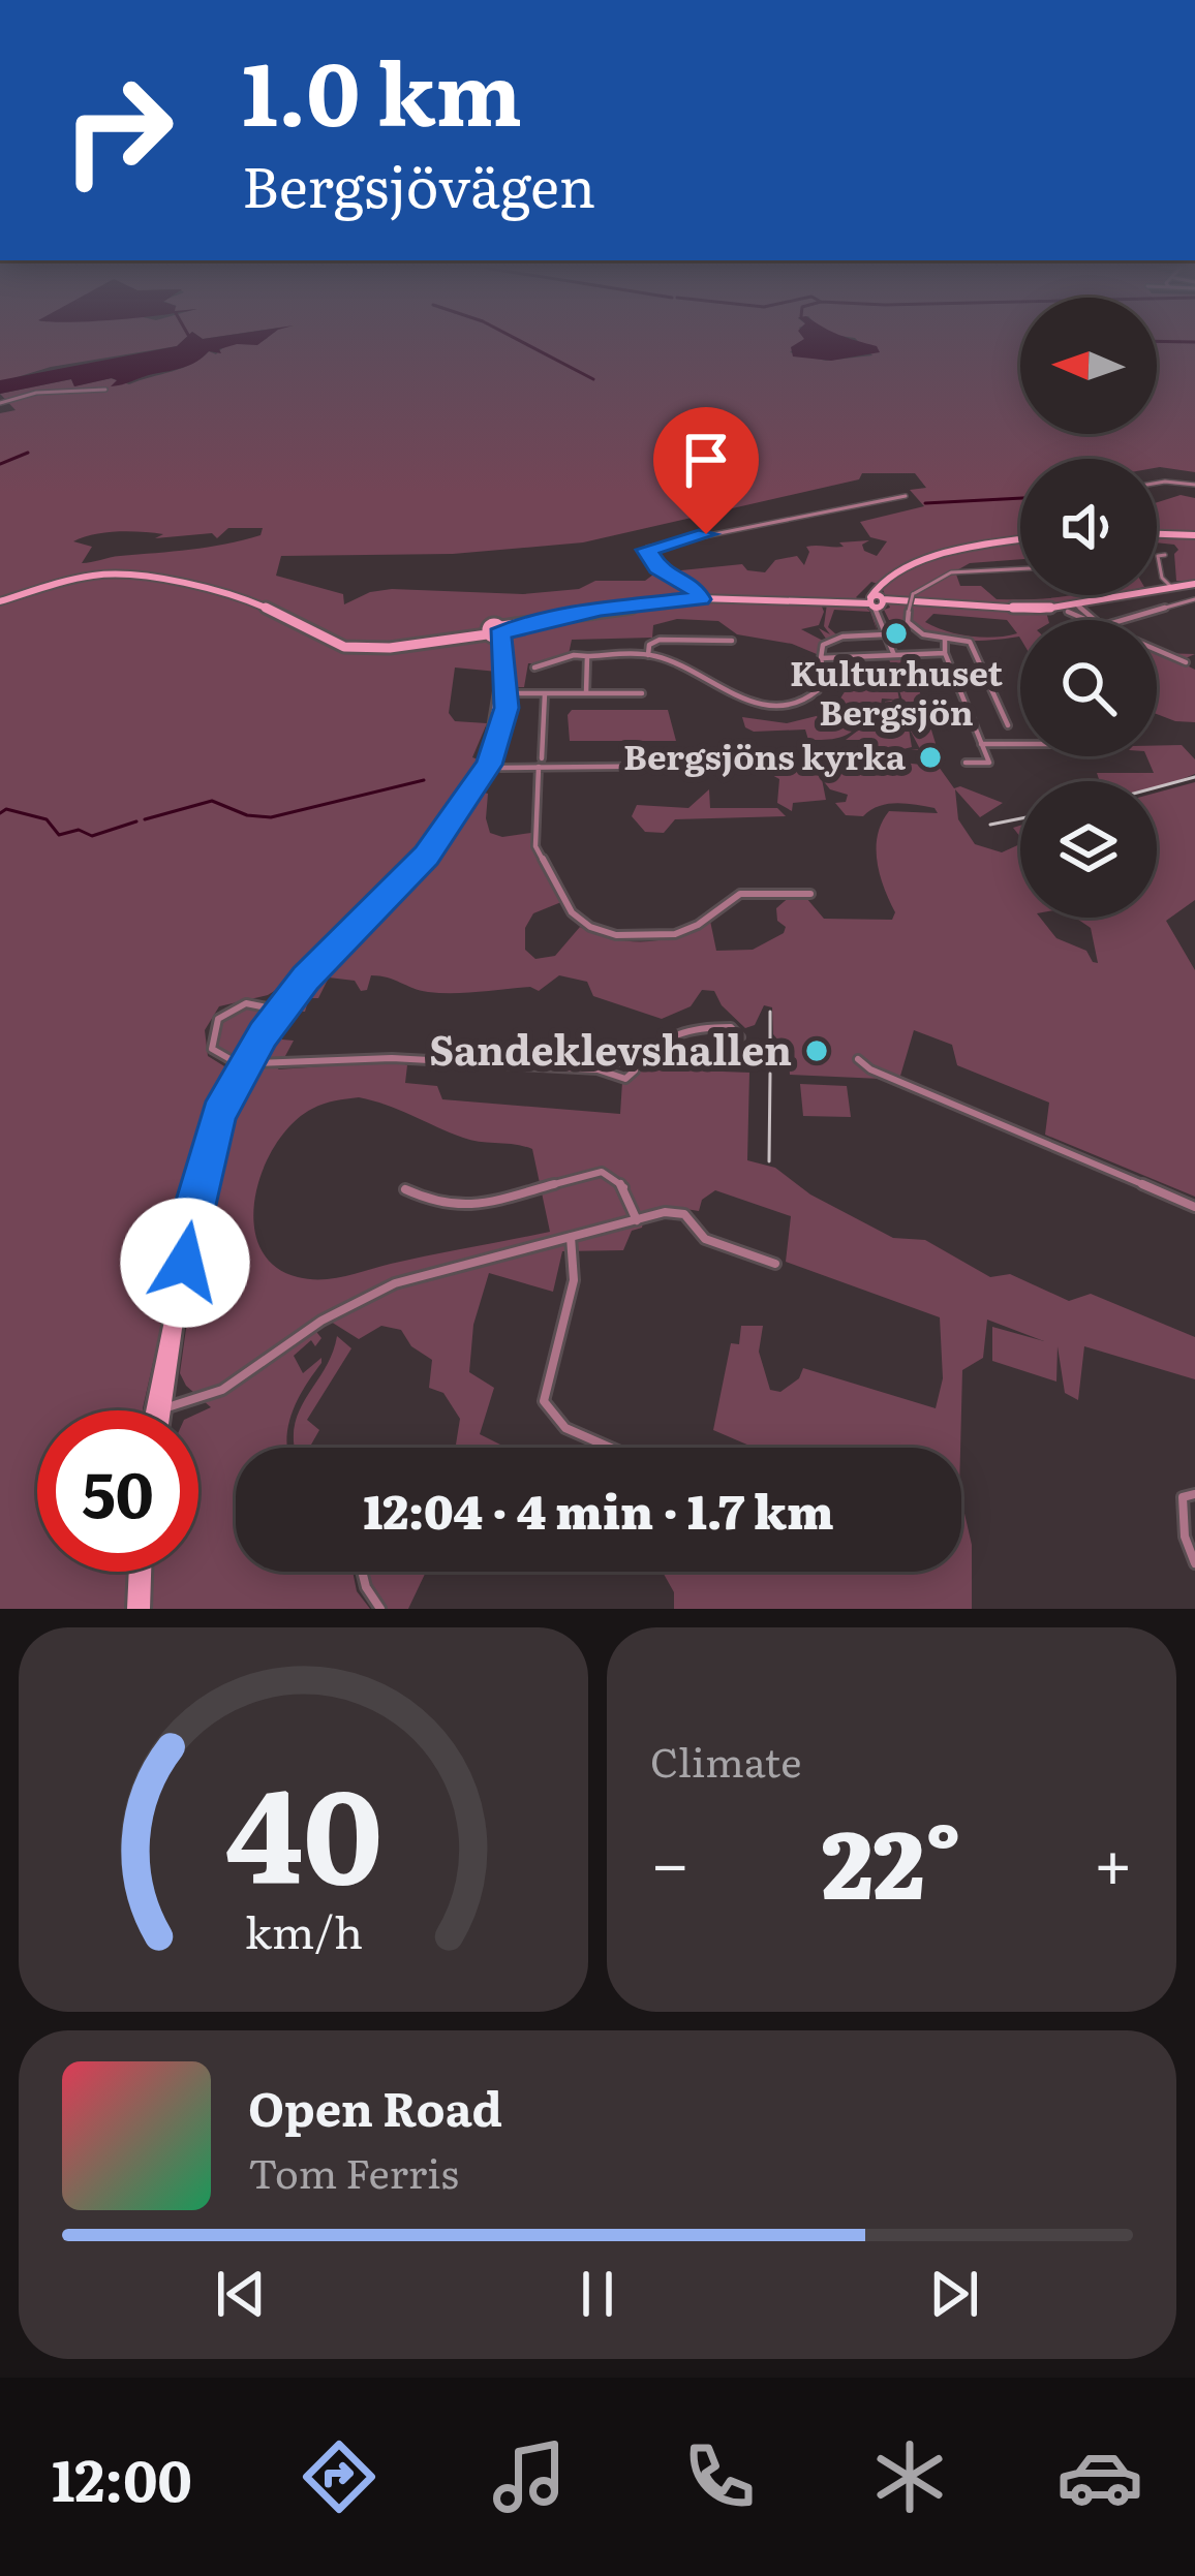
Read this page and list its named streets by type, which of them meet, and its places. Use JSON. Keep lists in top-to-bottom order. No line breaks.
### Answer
{"places":["Kulturhuset Bergsjön","Bergsjöns kyrka","Sandeklevshallen"],"north":"left","page":{"turn":["1.0 km","Bergsjövägen"],"limit":"50","trip":"12:04 · 4 min · 1.7 km","tile":"Climate","heat":["−","22°","+"],"song":["Open Road","Tom Ferris"],"tabs":"12:00","gauge":["40","km/h"]}}
